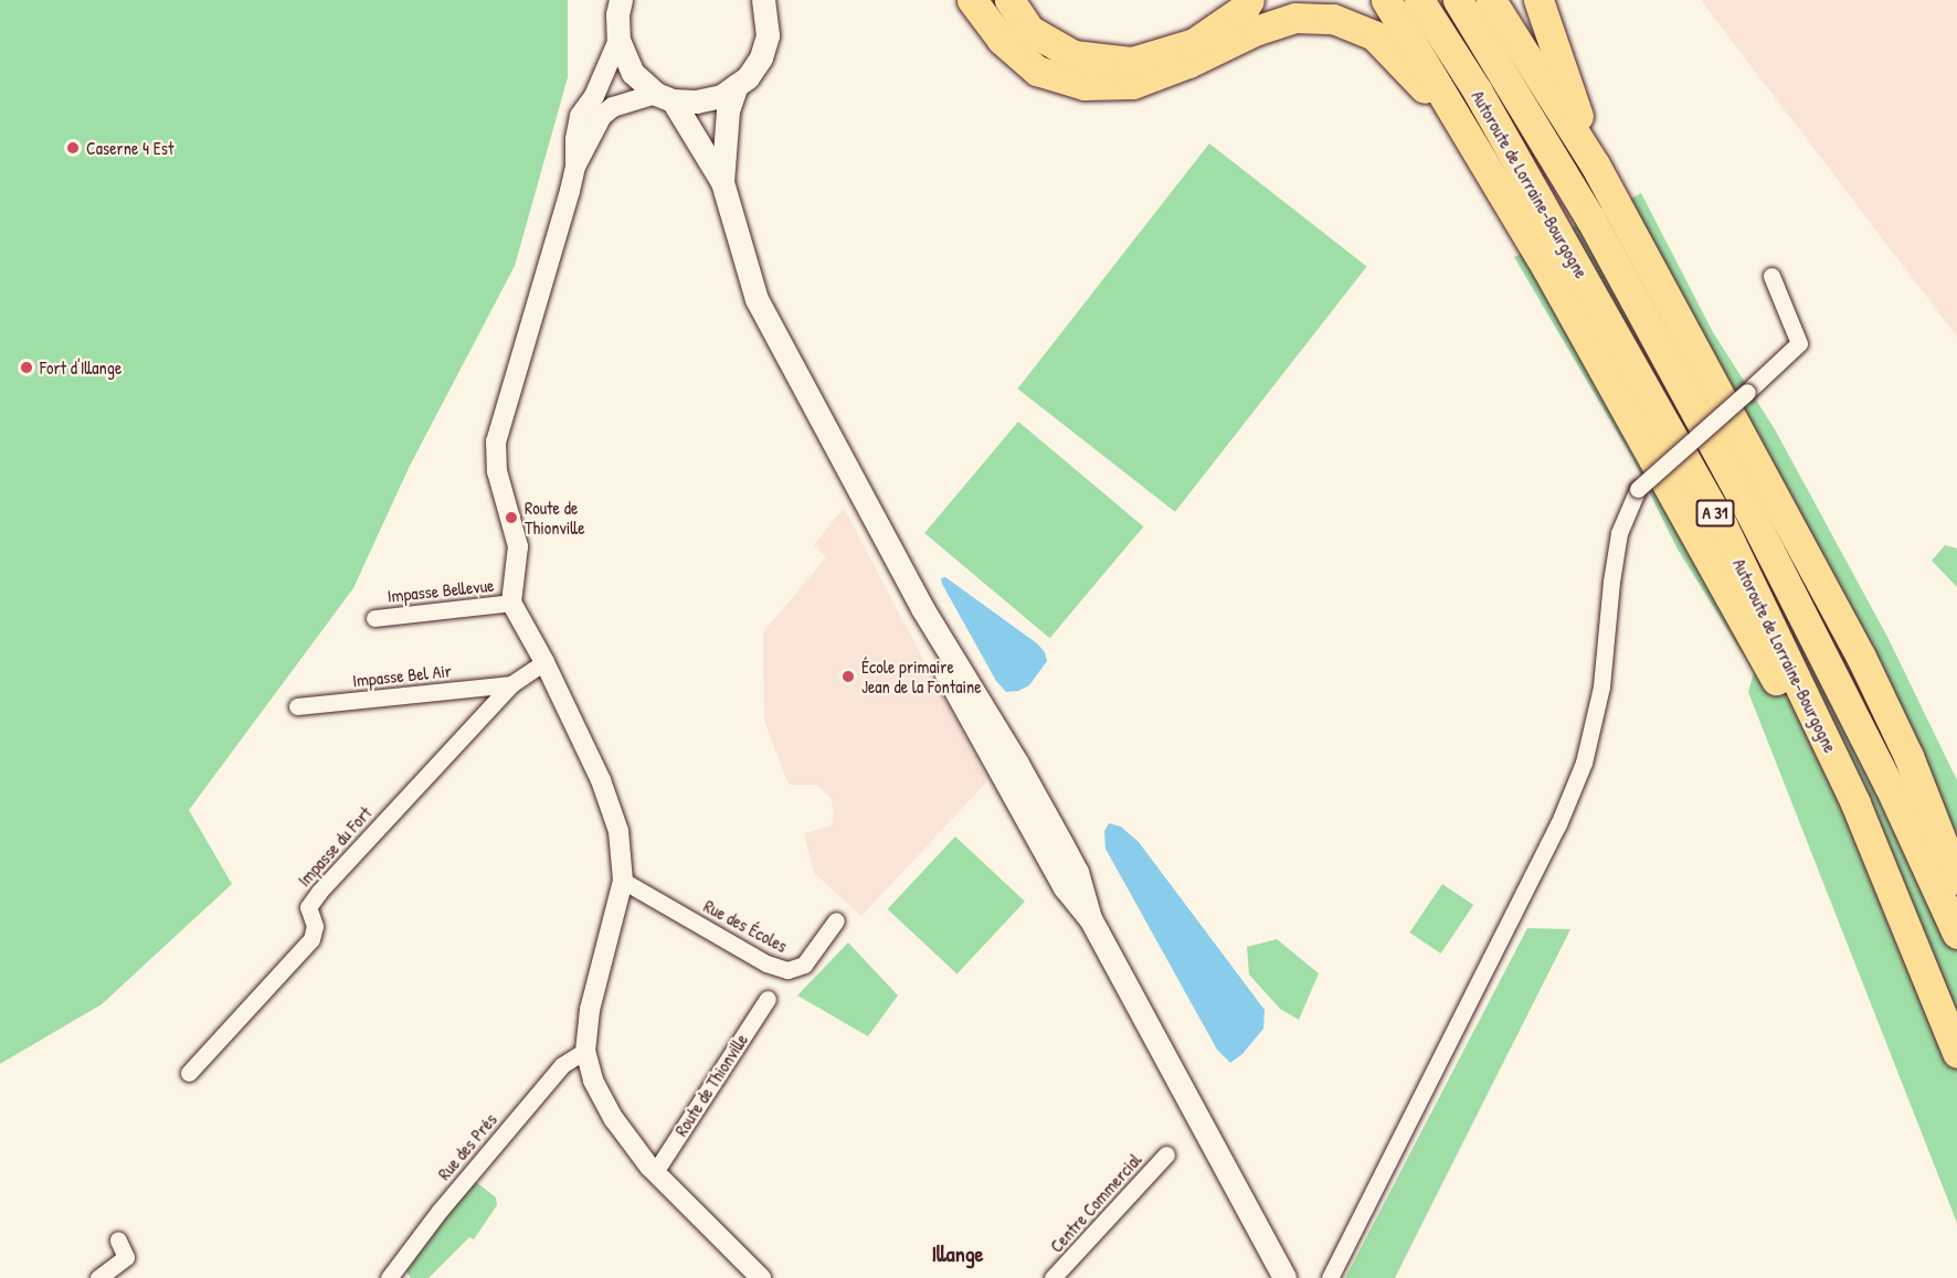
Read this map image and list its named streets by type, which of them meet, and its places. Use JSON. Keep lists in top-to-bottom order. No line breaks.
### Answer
{"streets":{"highway":["Autoroute de Lorraine-Bourgogne","A 31"],"street":["Impasse Bellevue","Impasse Bel Air","Impasse du Fort","Rue des Écoles","Route de Thionville","Rue des Prés","Centre Commercial"]},"crossings":[["Impasse Bel Air","Impasse du Fort"]],"districts":["Illange"],"places":["Caserne 4 Est","Fort d'Illange","Route de Thionville","École primaire Jean de la Fontaine"]}
